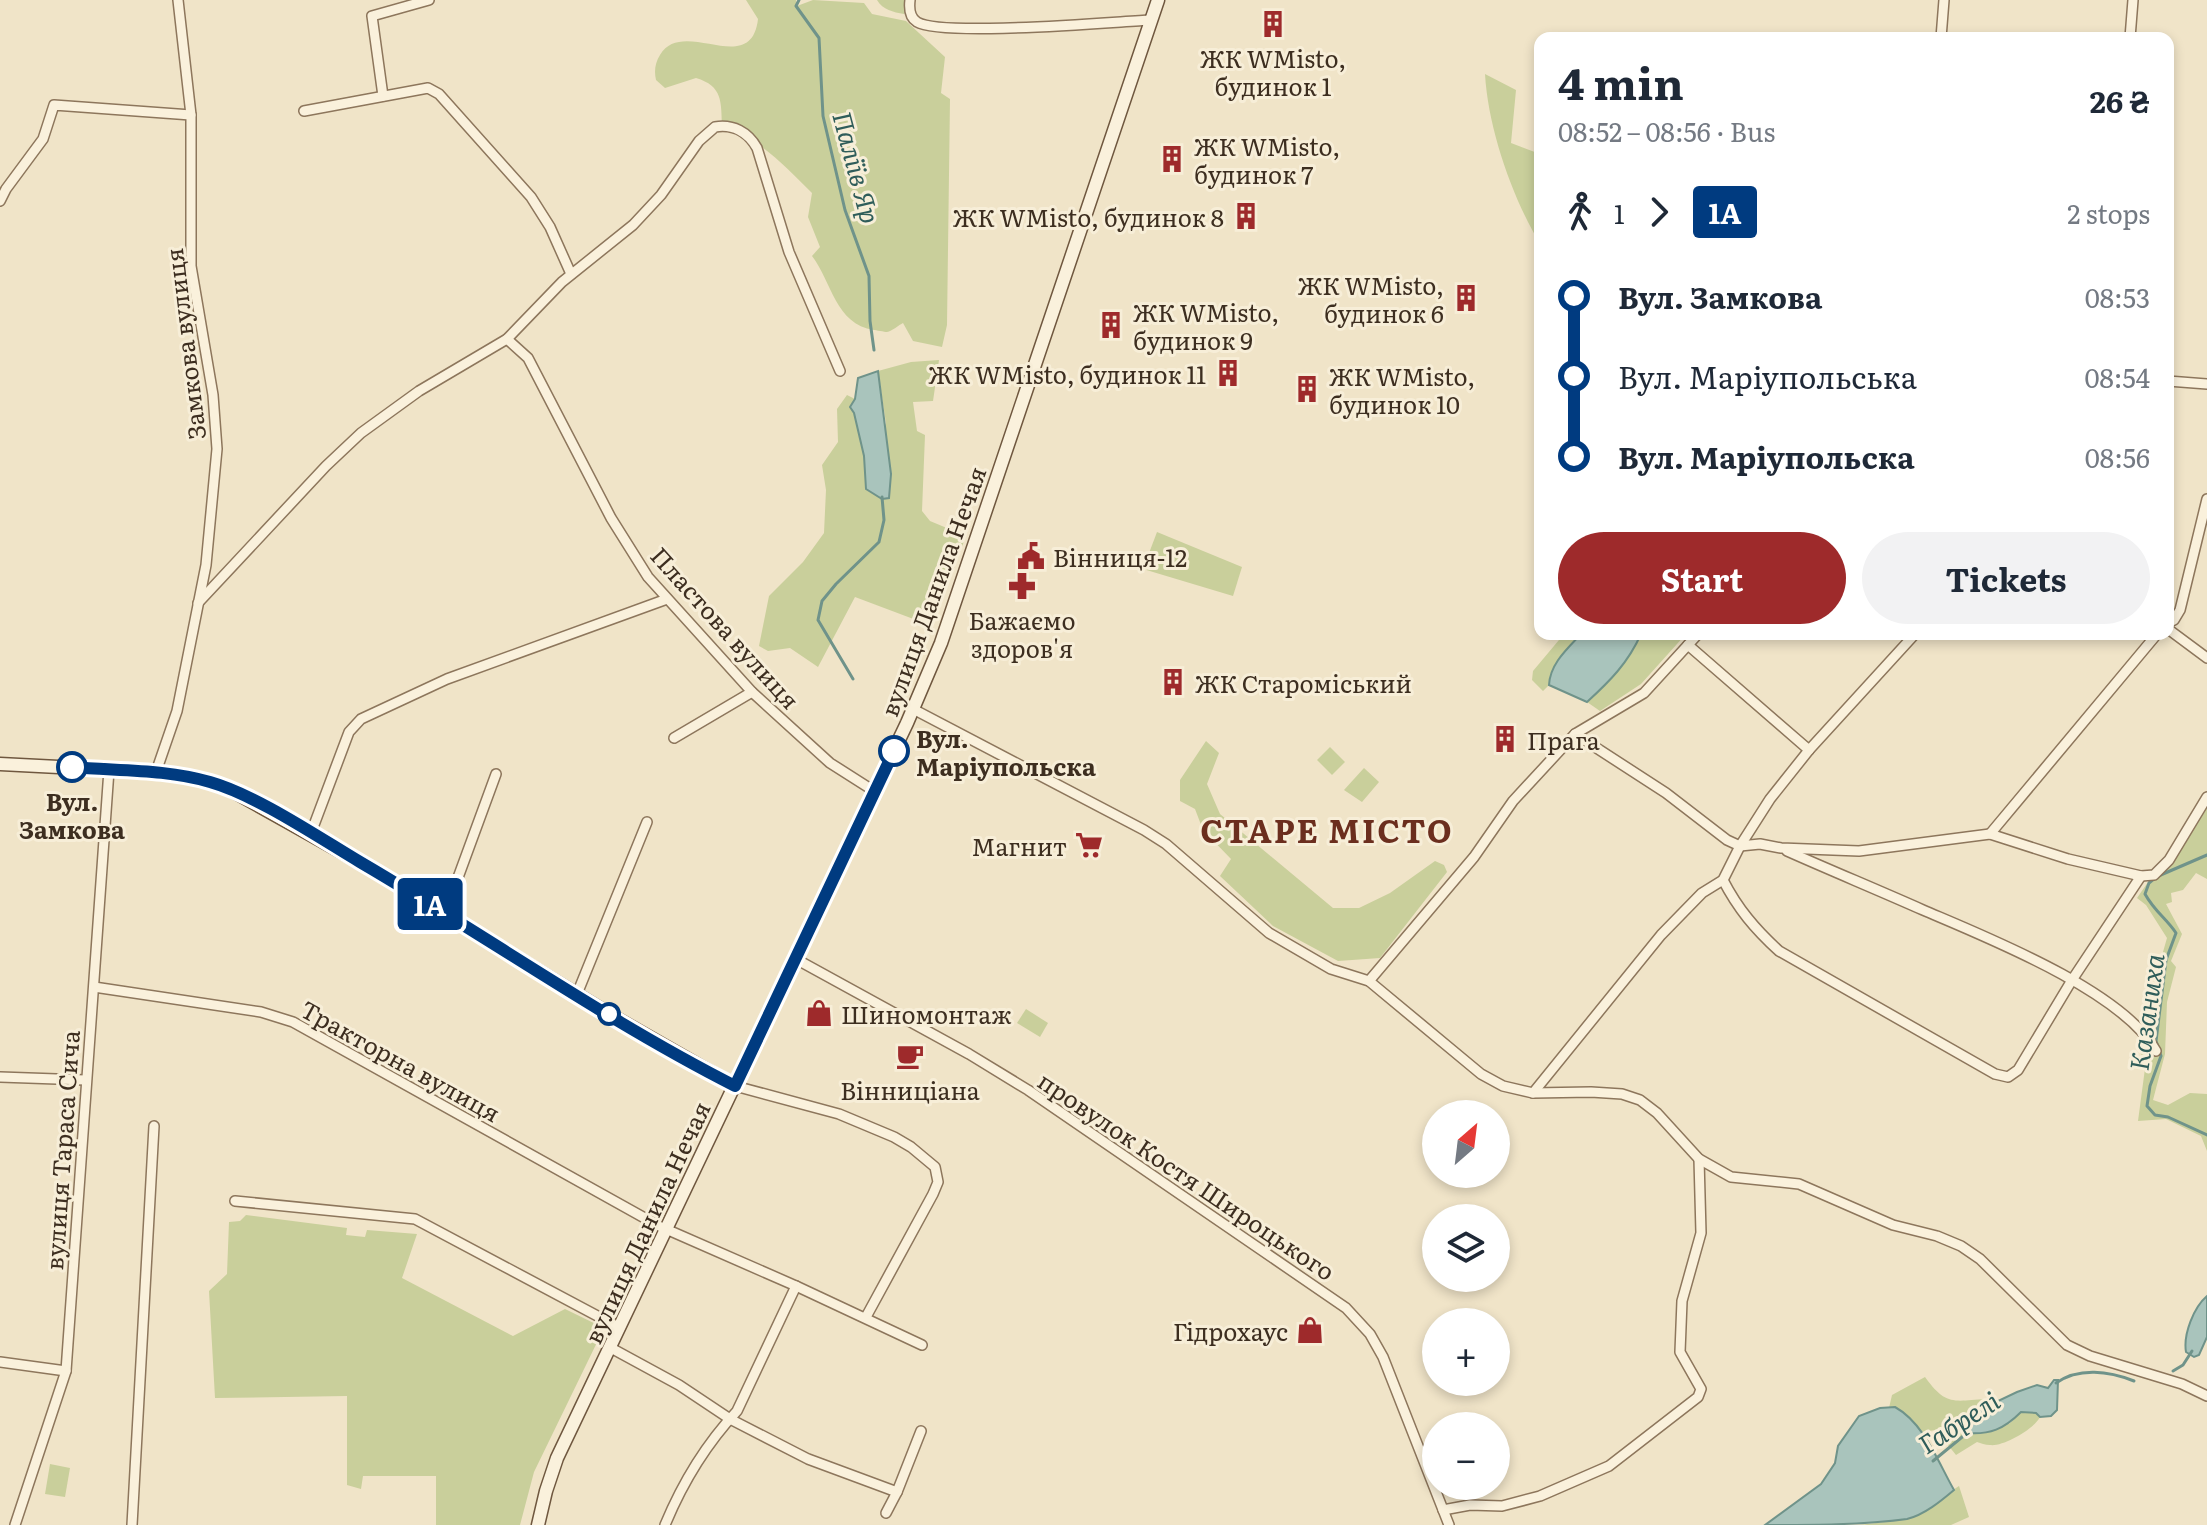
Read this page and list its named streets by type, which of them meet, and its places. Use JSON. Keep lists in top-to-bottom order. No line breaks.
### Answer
{"streets":{"main road":["вулиця Данила Нечая"],"street":["Замкова вулиця","Пластова вулиця","Тракторна вулиця","вулиця Тараса Сича","провулок Костя Широцького"]},"crossings":[["вулиця Данила Нечая","Пластова вулиця"],["вулиця Данила Нечая","Тракторна вулиця"],["вулиця Данила Нечая","провулок Костя Широцького"],["Тракторна вулиця","вулиця Тараса Сича"]],"districts":["СТАРЕ МІСТО"],"water":["Паліїв Яр","Казаниха","Габрелі"],"places":{"building":["ЖК WMisto, будинок 1","ЖК WMisto, будинок 7","ЖК WMisto, будинок 8","ЖК WMisto, будинок 6","ЖК WMisto, будинок 9","ЖК WMisto, будинок 11","ЖК WMisto, будинок 10","ЖК Староміський","Прага"],"public building":["Вінниця-12"],"pharmacy":["Бажаємо здоров'я"],"other":["Вул. Маріупольска","Вул. Замкова"],"supermarket":["Магнит"],"shop":["Шиномонтаж","Гідрохаус"],"cafe":["Вінниціана"]},"lines":["bus line 1А"],"north":"top right","page":{"on_map":"1А","heading":["4 min","08:52 – 08:56 · Bus","26 ₴"],"legs":["1","1А","2 stops"],"list":[{"name":"Вул. Замкова","value":"08:53"},{"name":"Вул. Маріупольська","value":"08:54"},{"name":"Вул. Маріупольска","value":"08:56"}],"buttons":["Start","Tickets"],"map_buttons":["+","−"]}}
